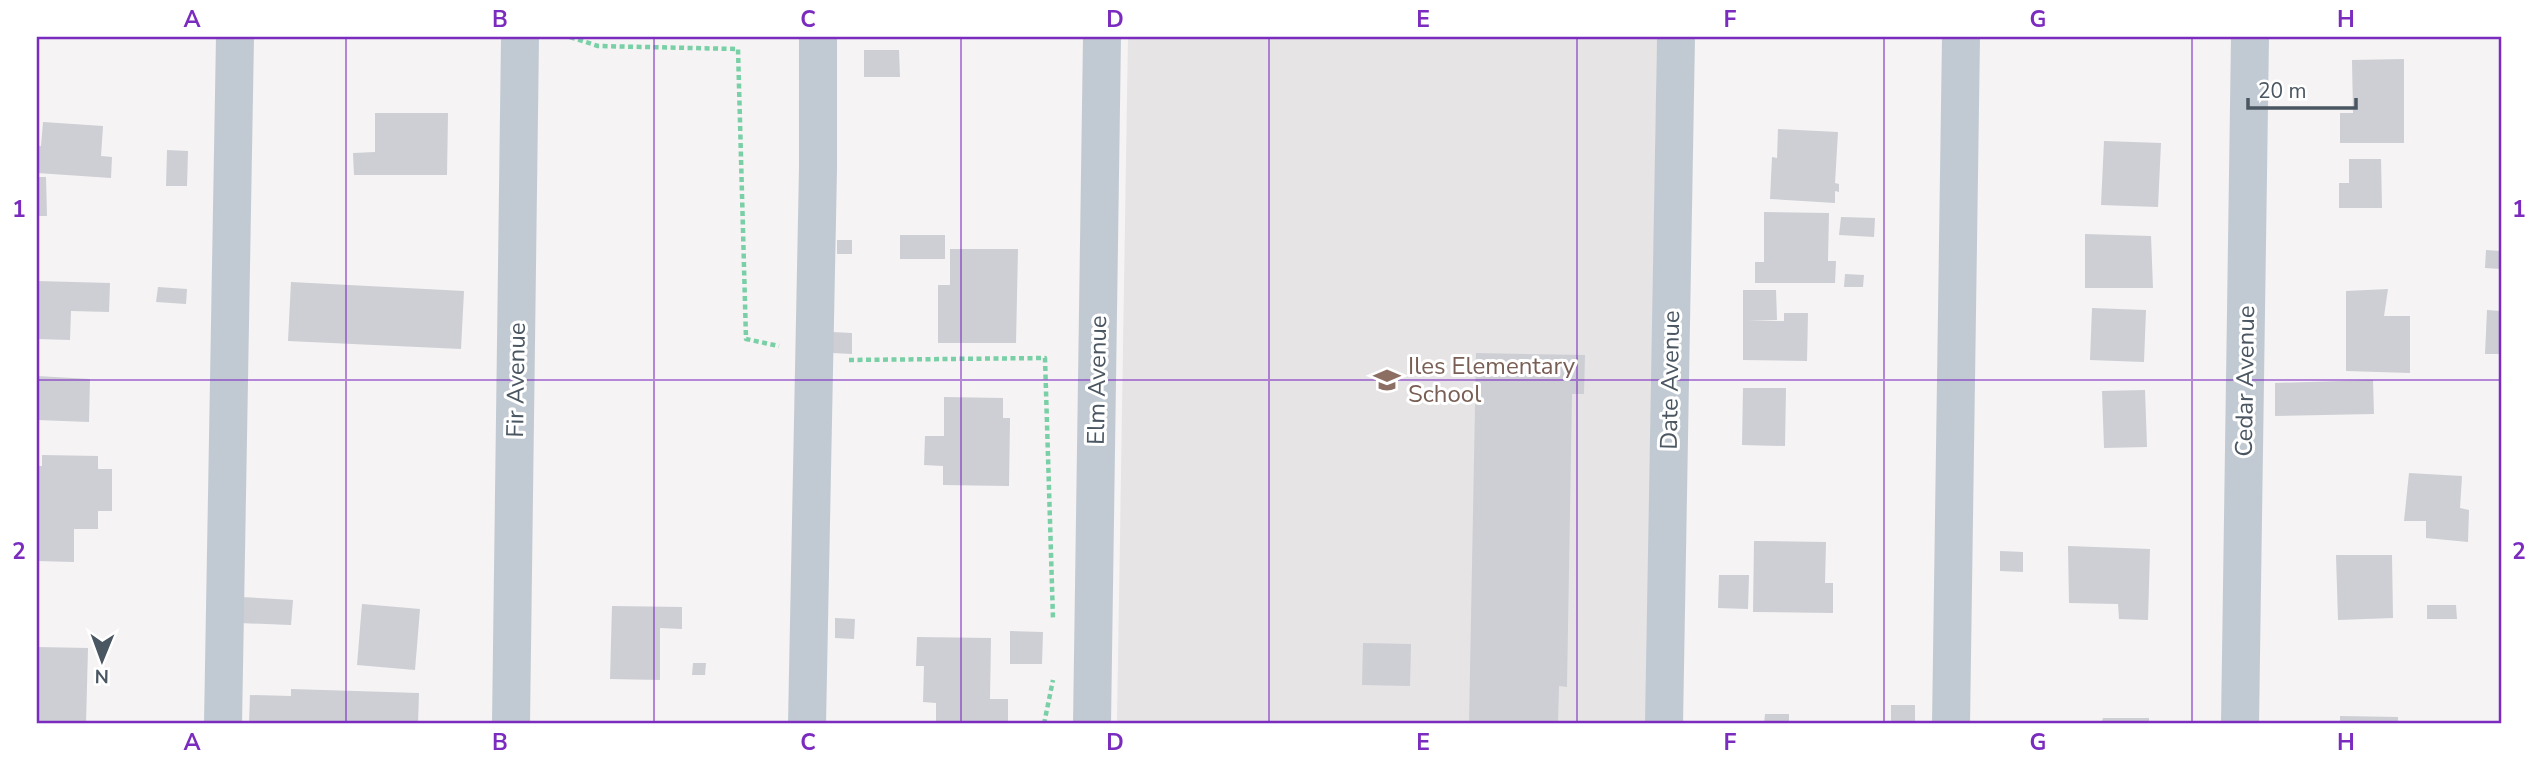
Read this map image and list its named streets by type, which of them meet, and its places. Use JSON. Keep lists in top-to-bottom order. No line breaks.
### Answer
{"streets":{"street":["Fir Avenue","Elm Avenue","Date Avenue","Cedar Avenue"]},"places":{"school or university":["Iles Elementary School"]},"scale_bar":"20 m","north":"bottom","grid":{"columns":["A","B","C","D","E","F","G","H"],"rows":["1","2"]}}
